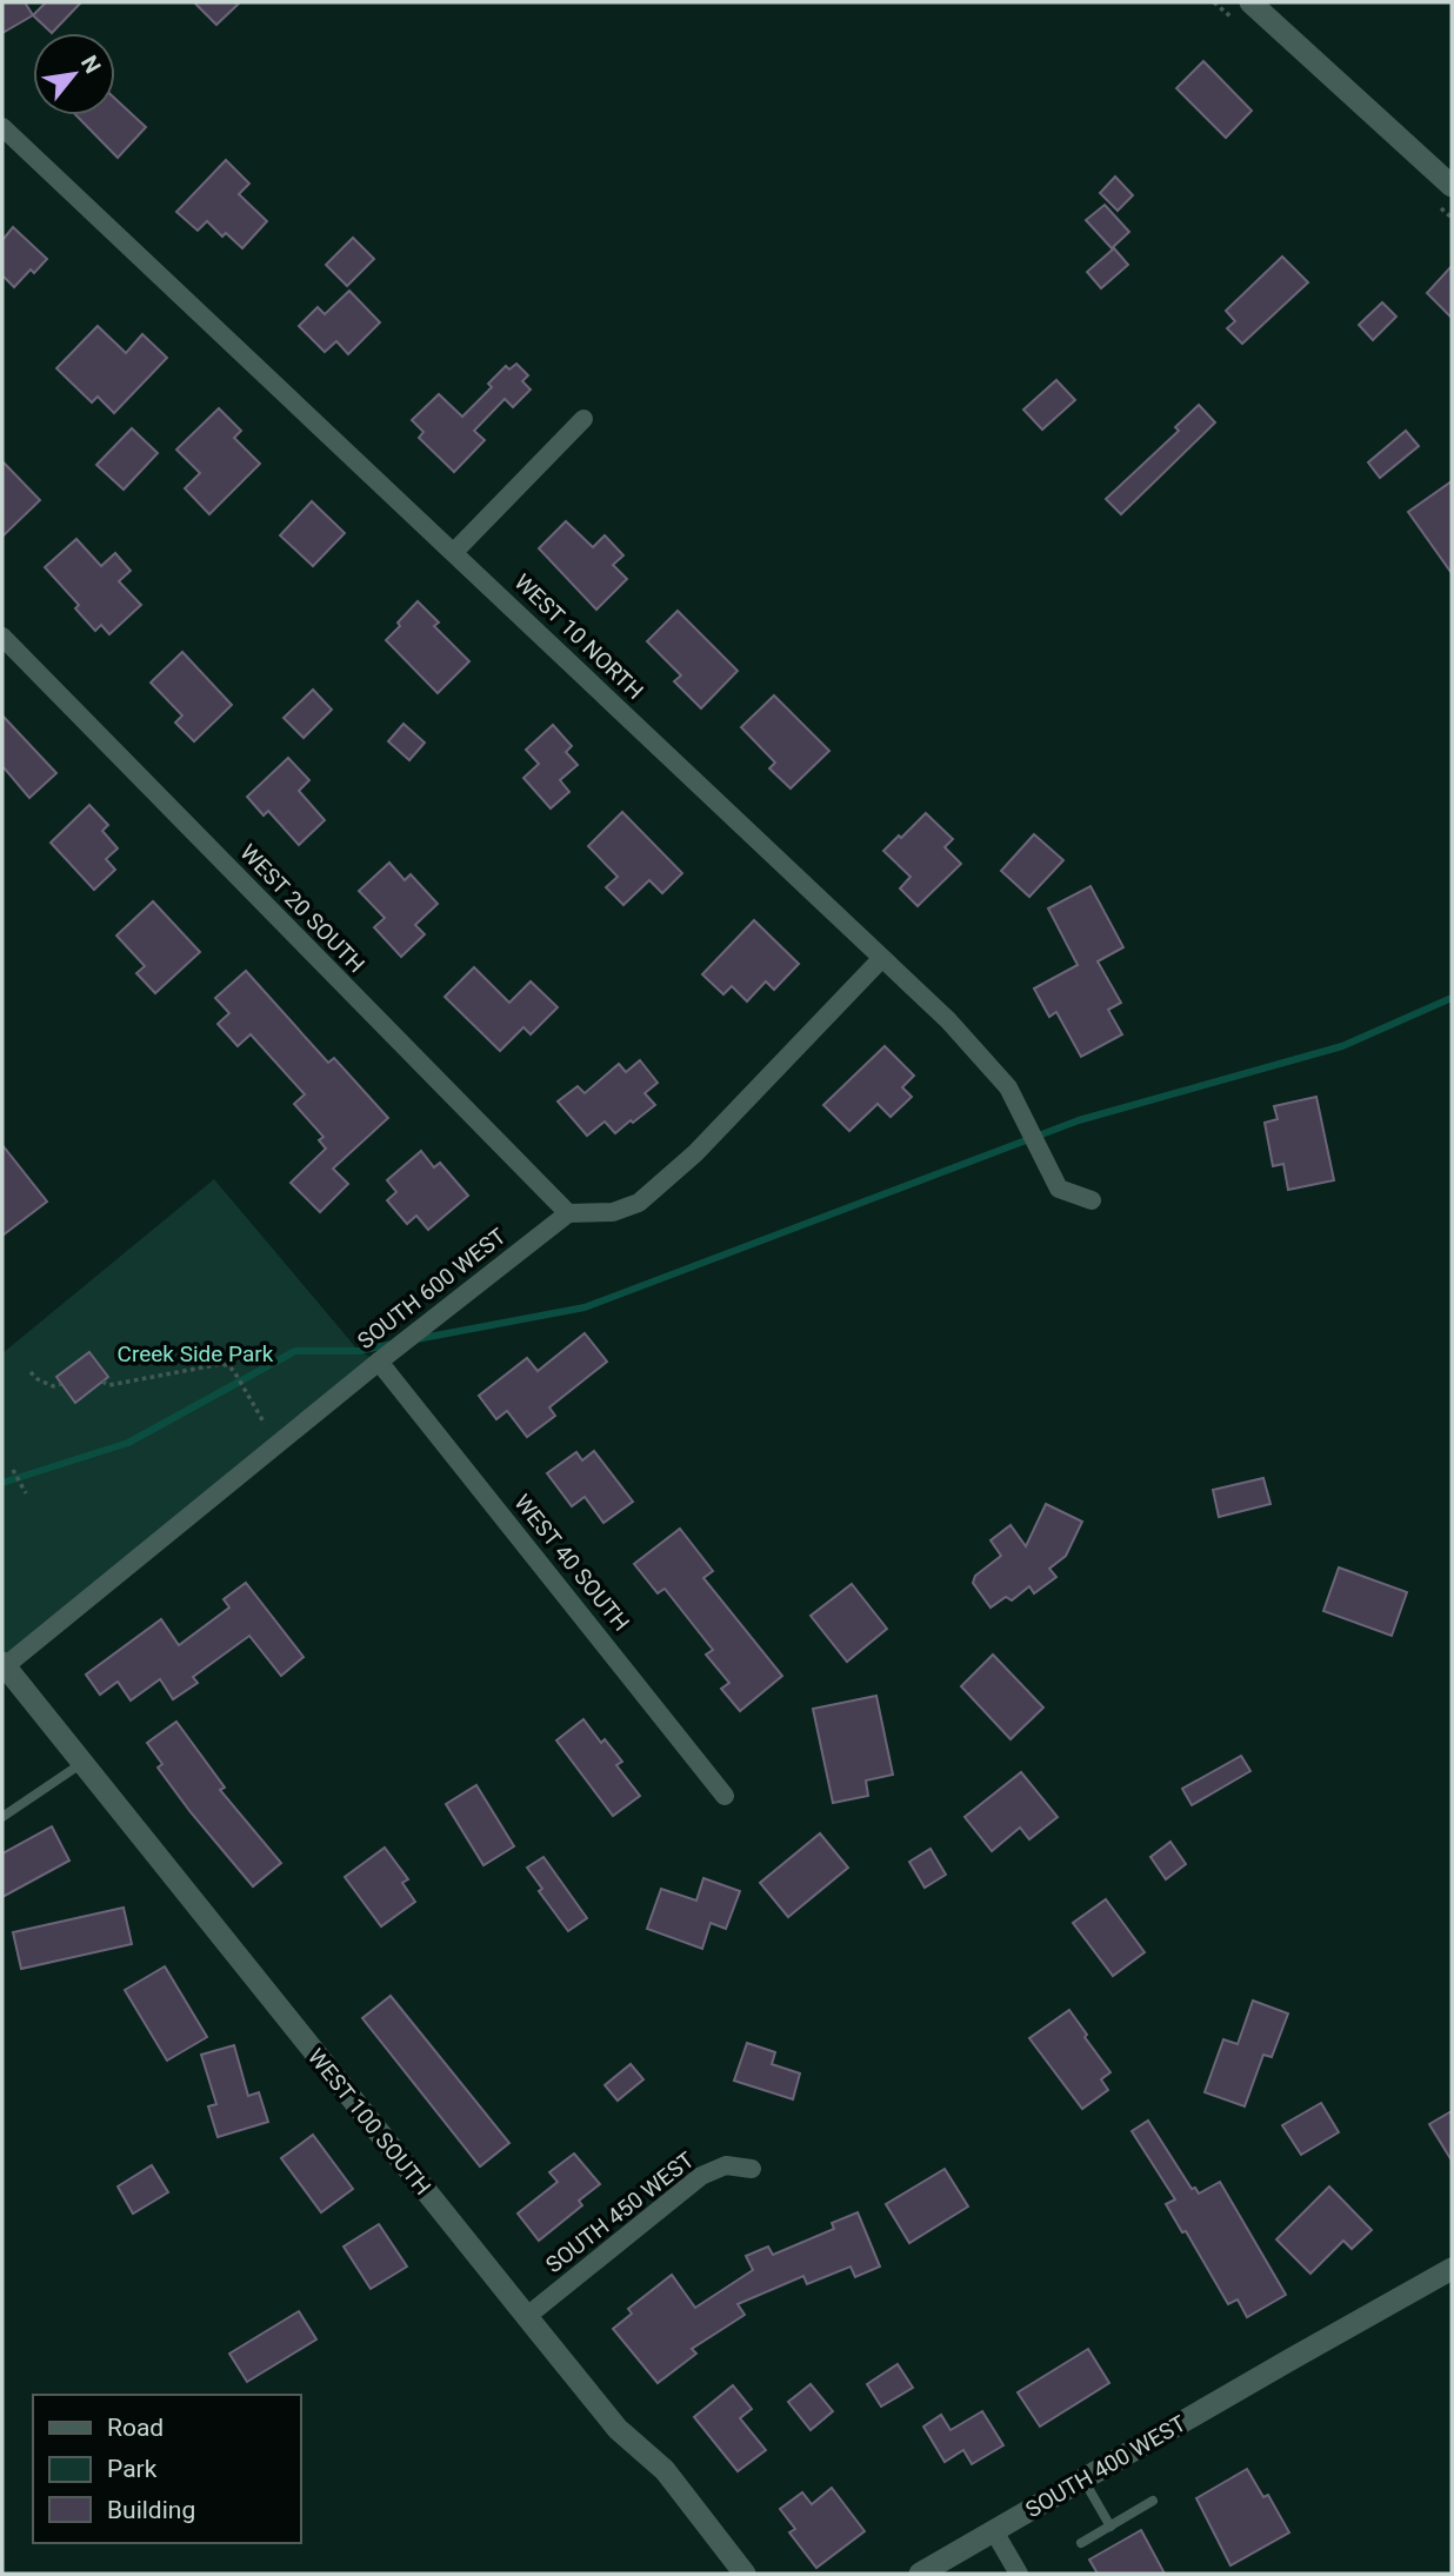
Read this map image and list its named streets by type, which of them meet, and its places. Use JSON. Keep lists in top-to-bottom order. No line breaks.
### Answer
{"streets":{"street":["WEST 10 NORTH","WEST 20 SOUTH","SOUTH 600 WEST","WEST 40 SOUTH","WEST 100 SOUTH","SOUTH 450 WEST","SOUTH 400 WEST"]},"crossings":[["WEST 20 SOUTH","SOUTH 600 WEST"],["SOUTH 600 WEST","WEST 40 SOUTH"],["SOUTH 600 WEST","WEST 100 SOUTH"],["WEST 100 SOUTH","SOUTH 450 WEST"]],"parks":["Creek Side Park"],"legend":["Road","Park","Building"],"north":"top right"}
